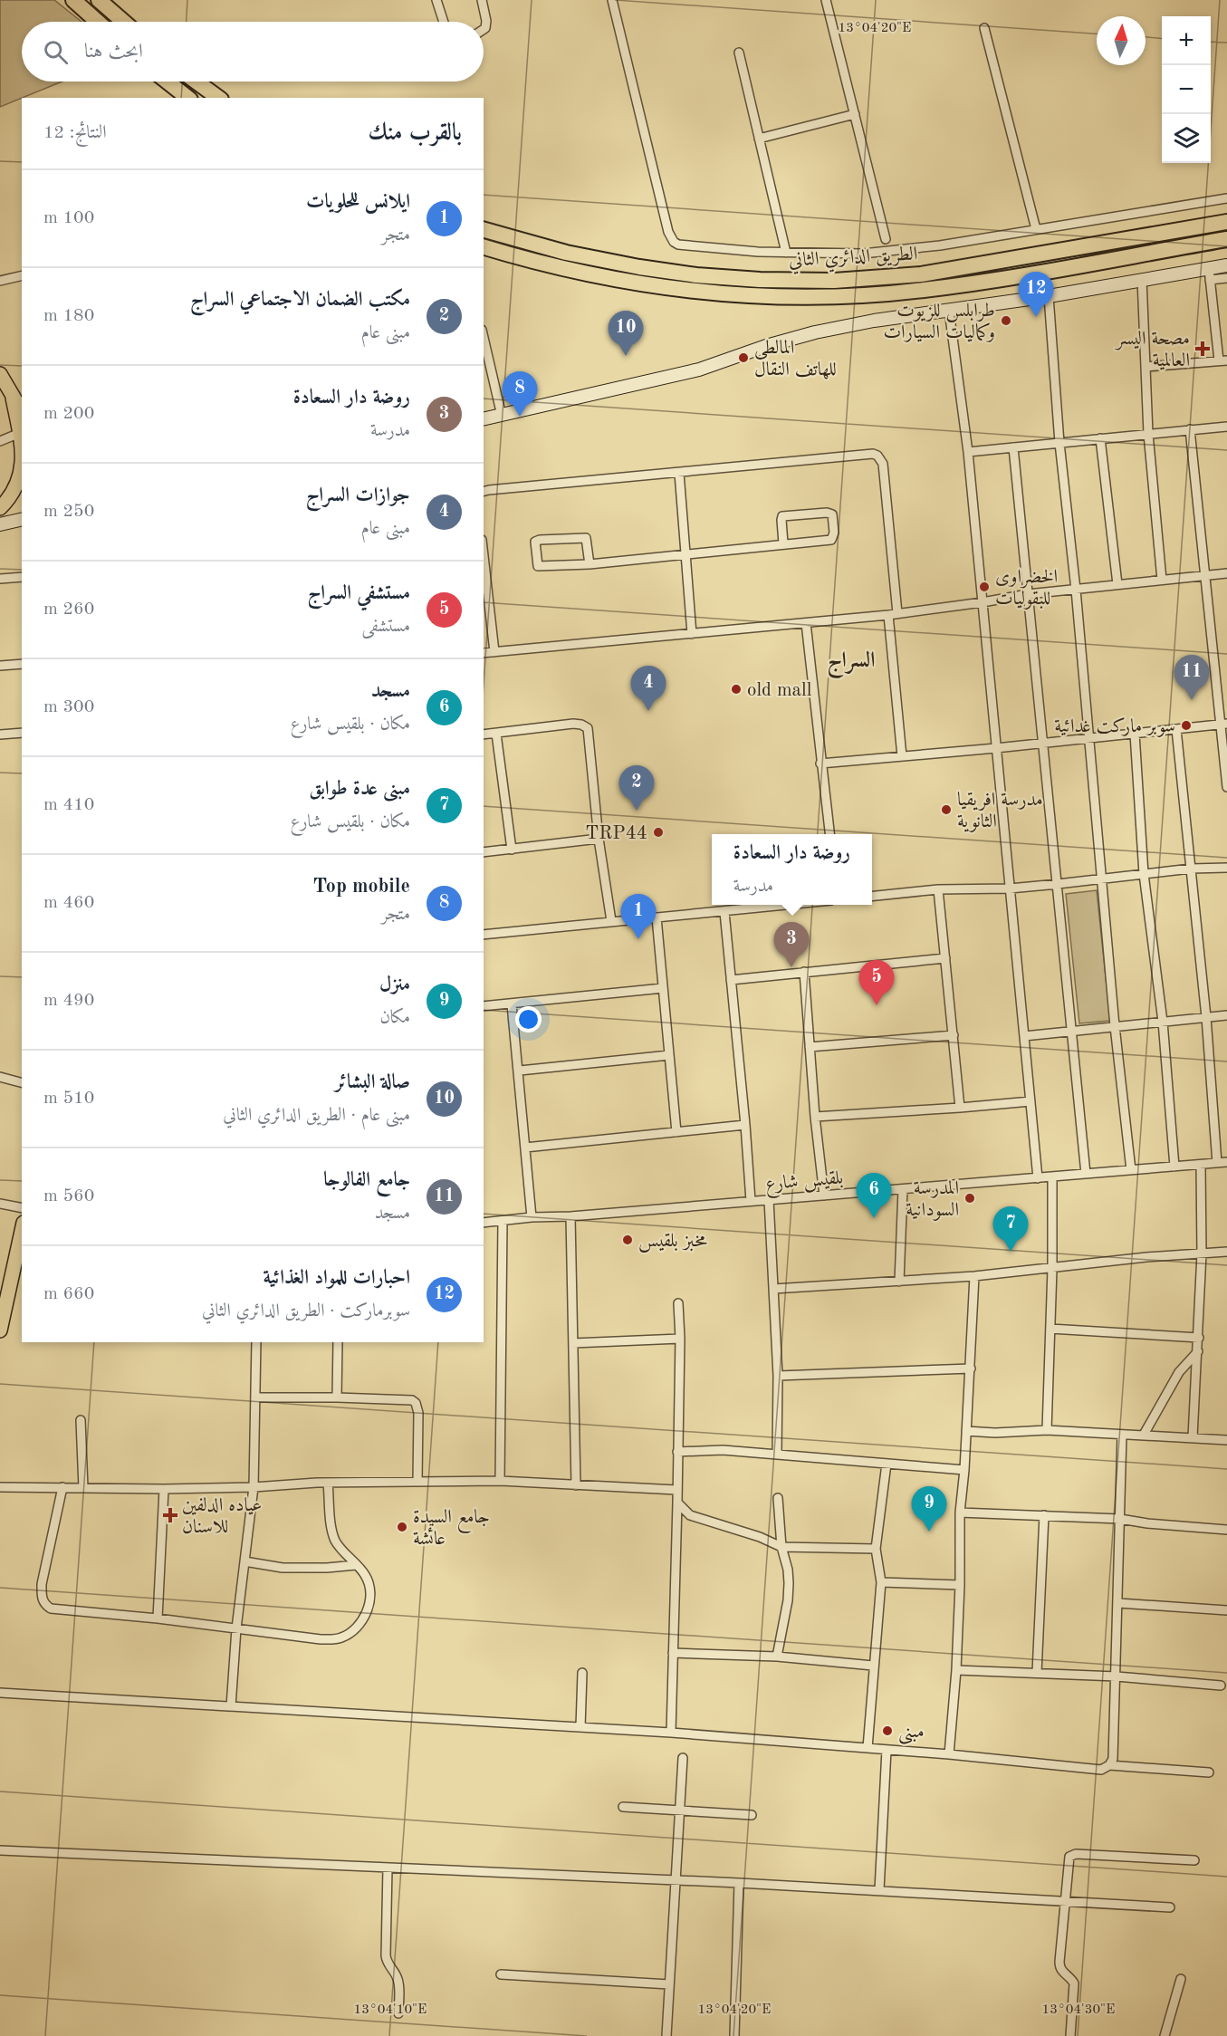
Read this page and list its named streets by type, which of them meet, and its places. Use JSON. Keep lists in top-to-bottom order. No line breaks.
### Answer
{"streets":{"highway":["الطريق الدائري الثاني"],"street":["بلقيس شارع"]},"districts":["السراج"],"places":{"other":["طرابلس للزيوت وكماليات السيارات","المالطى للهاتف النقال","الخضراوى للبقوليات","old mall","سوبر ماركت غدائية","مدرسة افريقيا الثانوية","TRP44","المدرسة السودانية","مخبز بلقيس","جامع السيدة عائشة","مبنى"],"health":["مصحة اليسر العالمية","عياده الدلفين للاسنان"]},"north":"top","page":{"map_buttons":["+","−"],"search":"ابحث هنا","heading":["بالقرب منك","النتائج: 12"],"list":[{"mark":"1","name":"ايلانس للحلويات","note":"متجر","value":"100 m"},{"mark":"2","name":"مكتب الضمان الاجتماعي السراج","note":"مبنى عام","value":"180 m"},{"mark":"3","name":"روضة دار السعادة","note":"مدرسة","value":"200 m"},{"mark":"4","name":"جوازات السراج","note":"مبنى عام","value":"250 m"},{"mark":"5","name":"مستشفي السراج","note":"مستشفى","value":"260 m"},{"mark":"6","name":"مسجد","note":"مكان · بلقيس شارع","value":"300 m"},{"mark":"7","name":"مبنى عدة طوابق","note":"مكان · بلقيس شارع","value":"410 m"},{"mark":"8","name":"Top mobile","note":"متجر","value":"460 m"},{"mark":"9","name":"منزل","note":"مكان","value":"490 m"},{"mark":"10","name":"صالة البشائر","note":"مبنى عام · الطريق الدائري الثاني","value":"510 m"},{"mark":"11","name":"جامع الفالوجا","note":"مسجد","value":"560 m"},{"mark":"12","name":"احبارات للمواد الغذائية","note":"سوبرماركت · الطريق الدائري الثاني","value":"660 m"}],"pins":["12","10","8","11","4","2","1","3","5","6","7","9"],"popup":["روضة دار السعادة","مدرسة"]},"coordinates":["13°04'20\"E","13°04'10\"E","13°04'30\"E"]}
